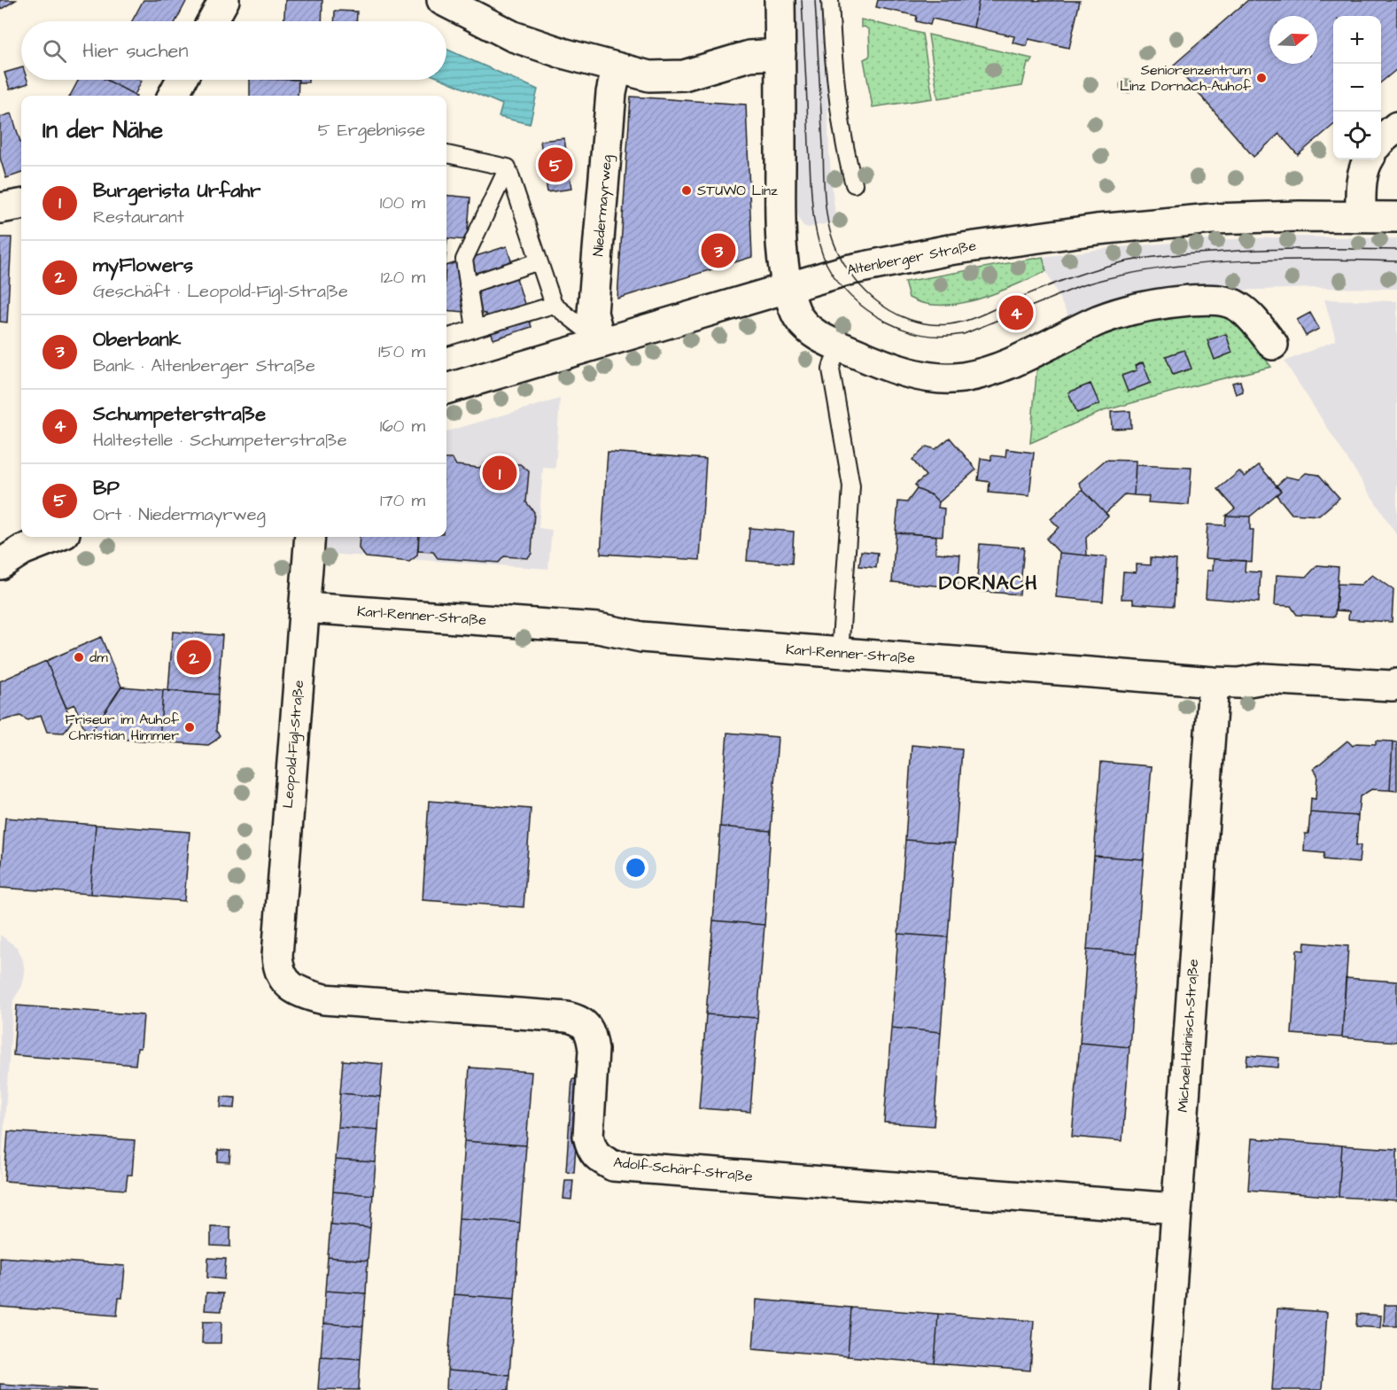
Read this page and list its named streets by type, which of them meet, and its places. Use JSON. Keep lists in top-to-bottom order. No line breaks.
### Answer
{"streets":{"street":["Niedermayrweg","Altenberger Straße","Karl-Renner-Straße","Leopold-Figl-Straße","Michael-Hainisch-Straße","Adolf-Schärf-Straße"]},"crossings":[["Niedermayrweg","Altenberger Straße"],["Karl-Renner-Straße","Leopold-Figl-Straße"],["Karl-Renner-Straße","Michael-Hainisch-Straße"],["Leopold-Figl-Straße","Adolf-Schärf-Straße"],["Michael-Hainisch-Straße","Adolf-Schärf-Straße"]],"districts":["DORNACH"],"places":["Seniorenzentrum Linz Dornach-Auhof","STUWO Linz","dm","Friseur im Auhof Christian Himmer"],"north":"right","page":{"map_buttons":["+","−"],"search":"Hier suchen","heading":["In der Nähe","5 Ergebnisse"],"pins":["5","3","4","1","2"],"list":[{"mark":"1","name":"Burgerista Urfahr","note":"Restaurant","value":"100 m"},{"mark":"2","name":"myFlowers","note":"Geschäft · Leopold-Figl-Straße","value":"120 m"},{"mark":"3","name":"Oberbank","note":"Bank · Altenberger Straße","value":"150 m"},{"mark":"4","name":"Schumpeterstraße","note":"Haltestelle · Schumpeterstraße","value":"160 m"},{"mark":"5","name":"BP","note":"Ort · Niedermayrweg","value":"170 m"}]}}
